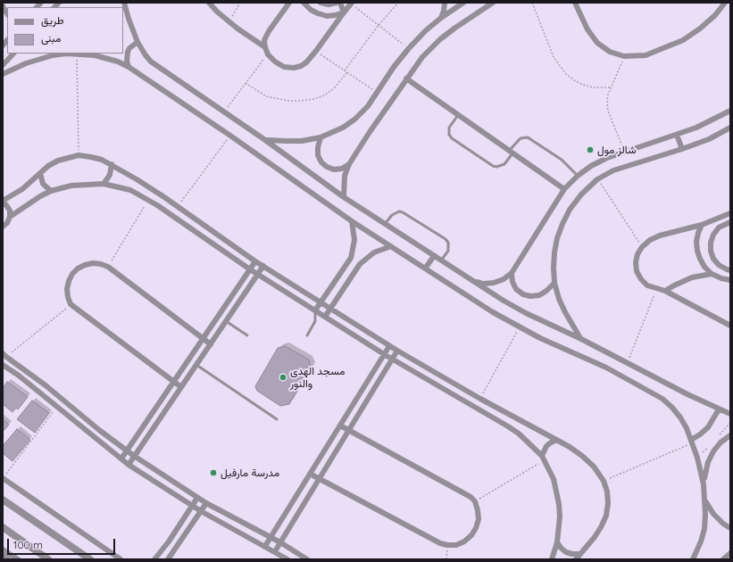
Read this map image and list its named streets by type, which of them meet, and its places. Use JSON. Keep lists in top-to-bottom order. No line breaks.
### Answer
{"places":["شالز مول","مسجد الهدى والنور","مدرسة مارفيل"],"legend":["طريق","مبنى"],"scale_bar":"100 m"}
